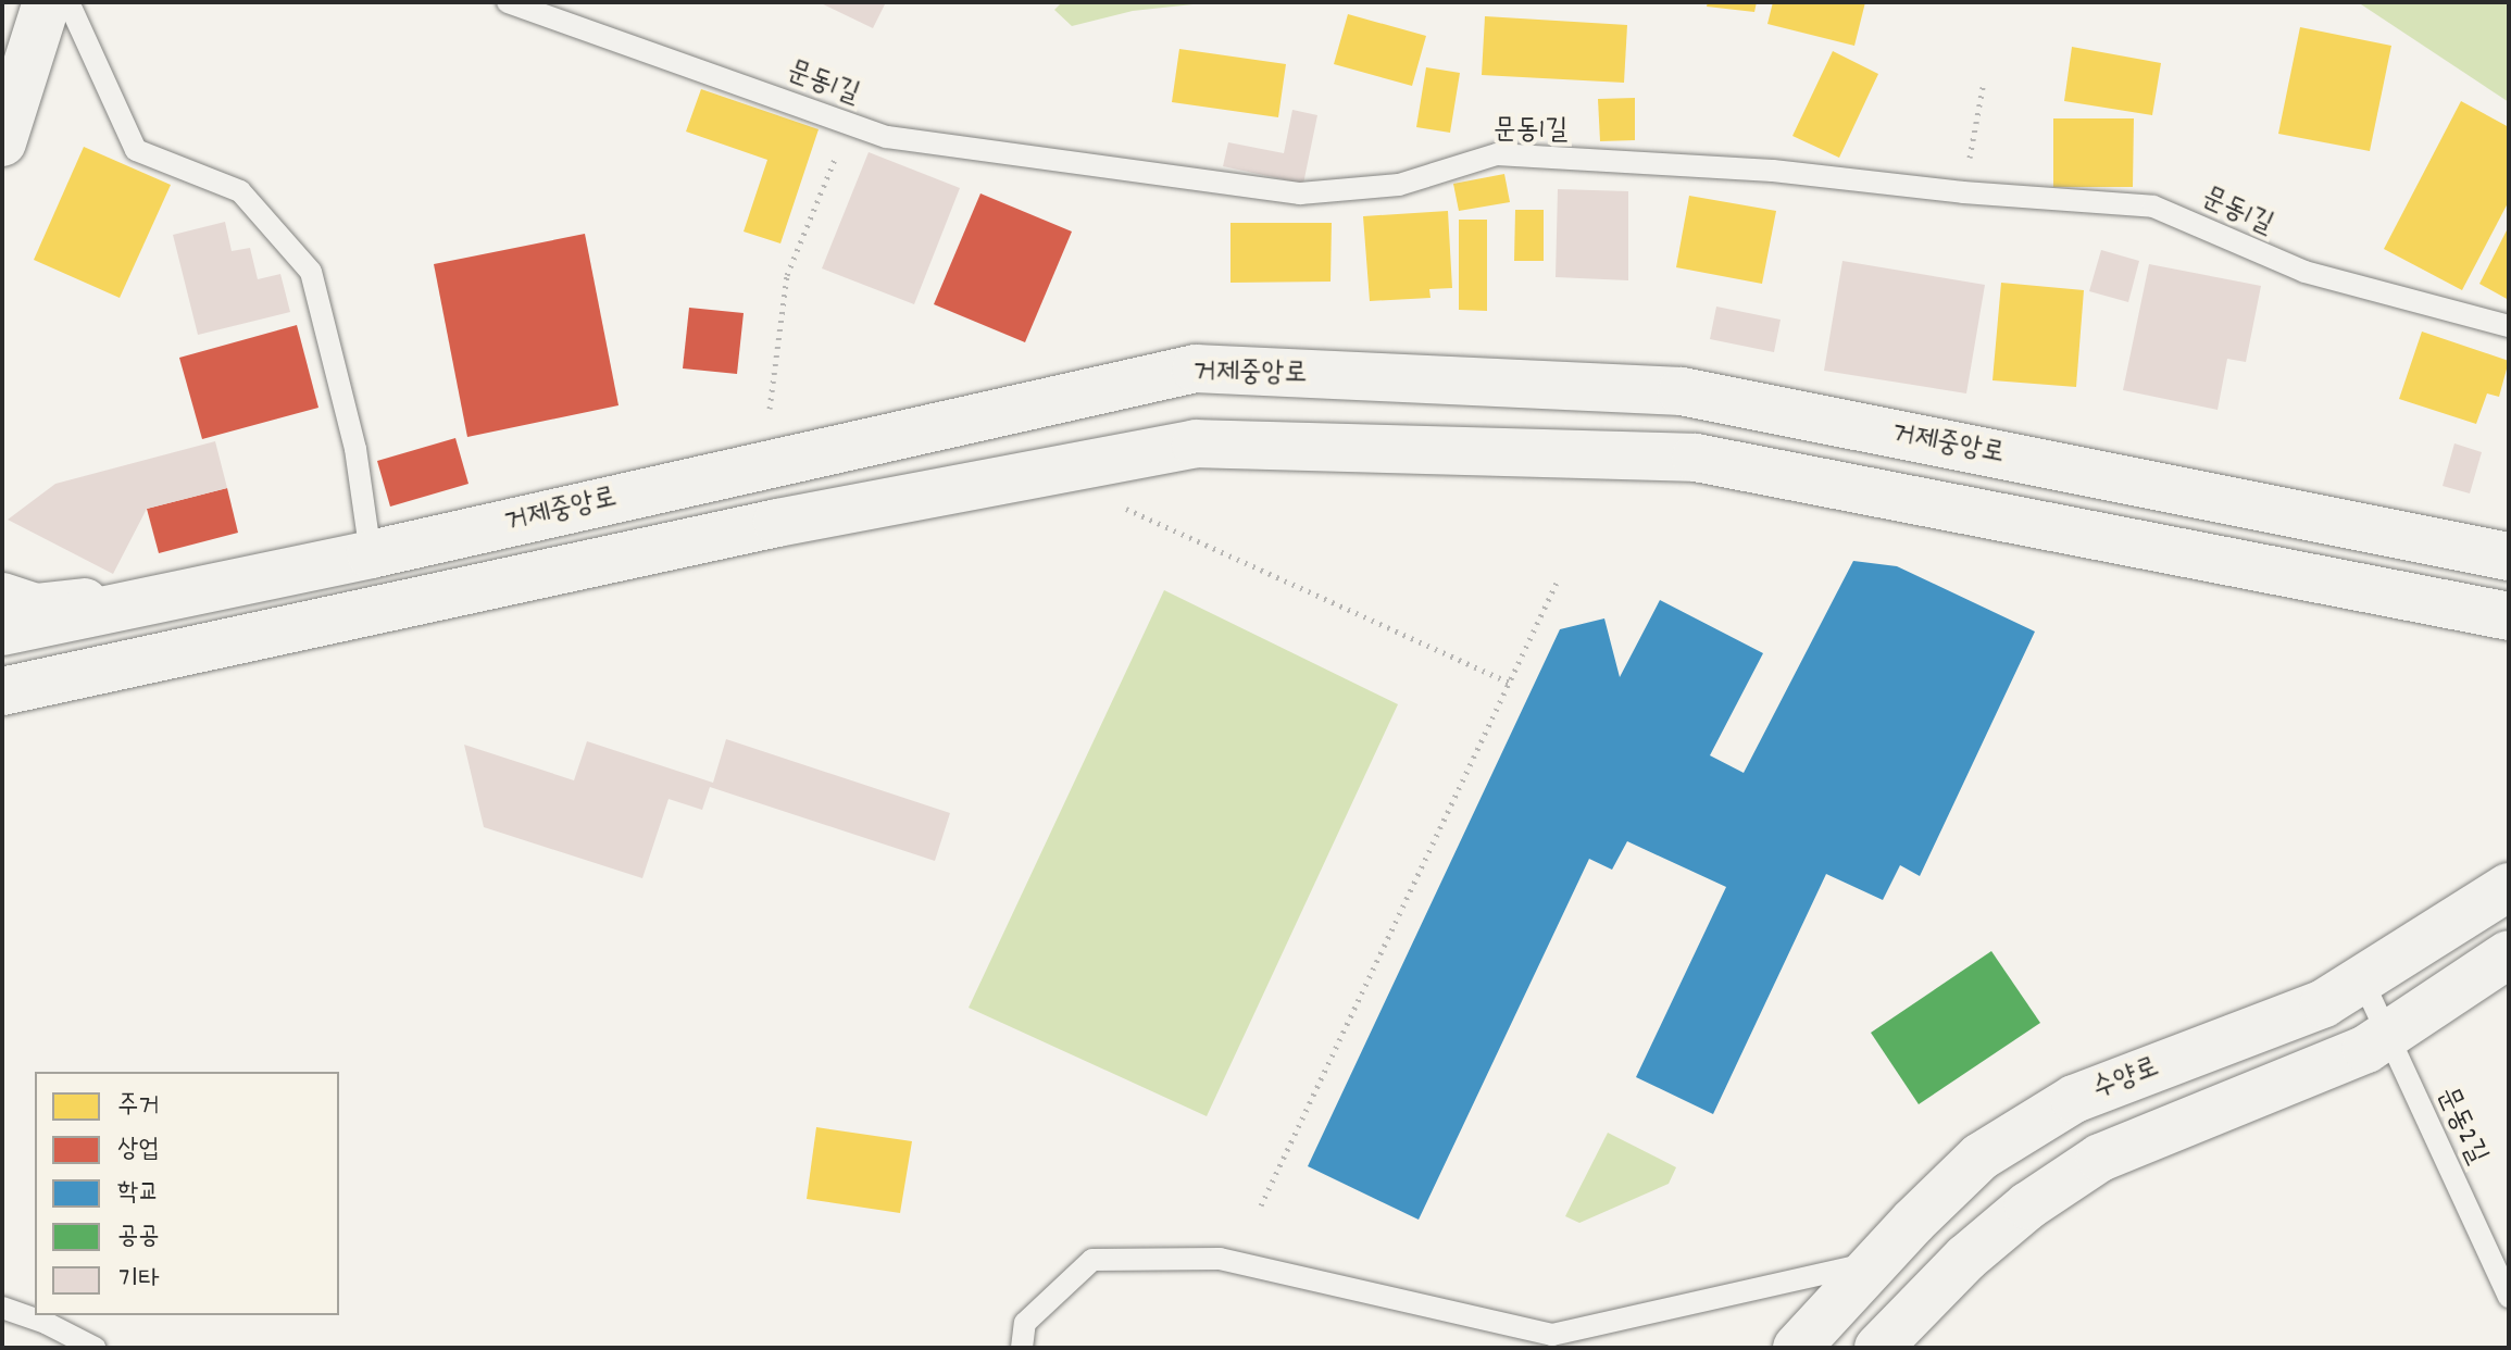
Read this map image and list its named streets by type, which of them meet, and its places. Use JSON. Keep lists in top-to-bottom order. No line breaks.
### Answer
{"streets":{"main road":["거제중앙로","수양로"],"lane":["문동1길","문동2길"]},"crossings":[["수양로","문동2길"]],"legend":["주거","상업","학교","공공","기타"]}
